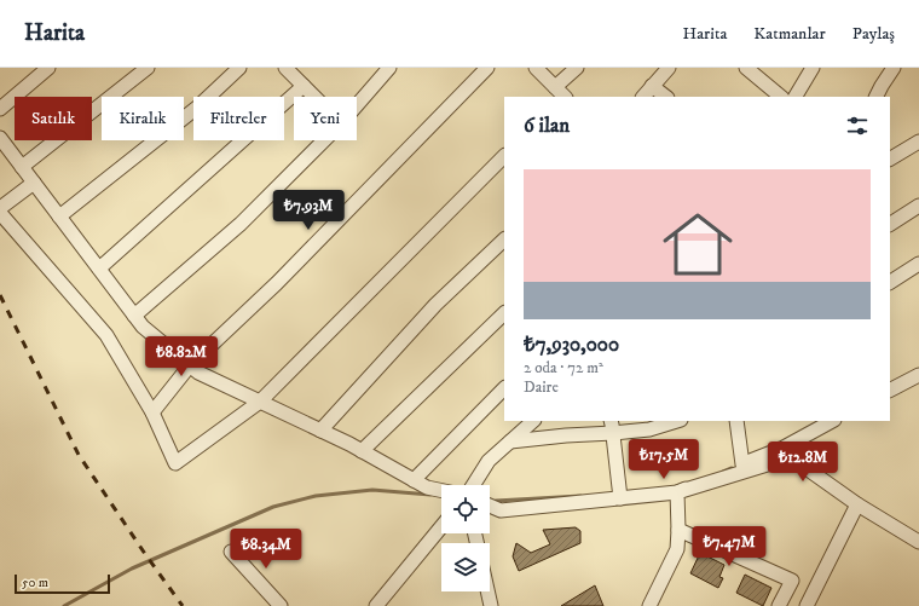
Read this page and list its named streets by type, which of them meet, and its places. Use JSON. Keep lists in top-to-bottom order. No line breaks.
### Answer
{"scale_bar":"50 m","page":{"header":"Harita","nav":["Harita","Katmanlar","Paylaş"],"chip":["Satılık","Kiralık","Filtreler","Yeni"],"heading":"6 ilan","list":[{"name":"₺7,930,000","note":"2 oda · 72 m² · Daire"}],"price":["₺7.93M","₺8.82M","₺17.5M","₺12.8M","₺7.47M","₺8.34M"],"scale":"50 m"}}
